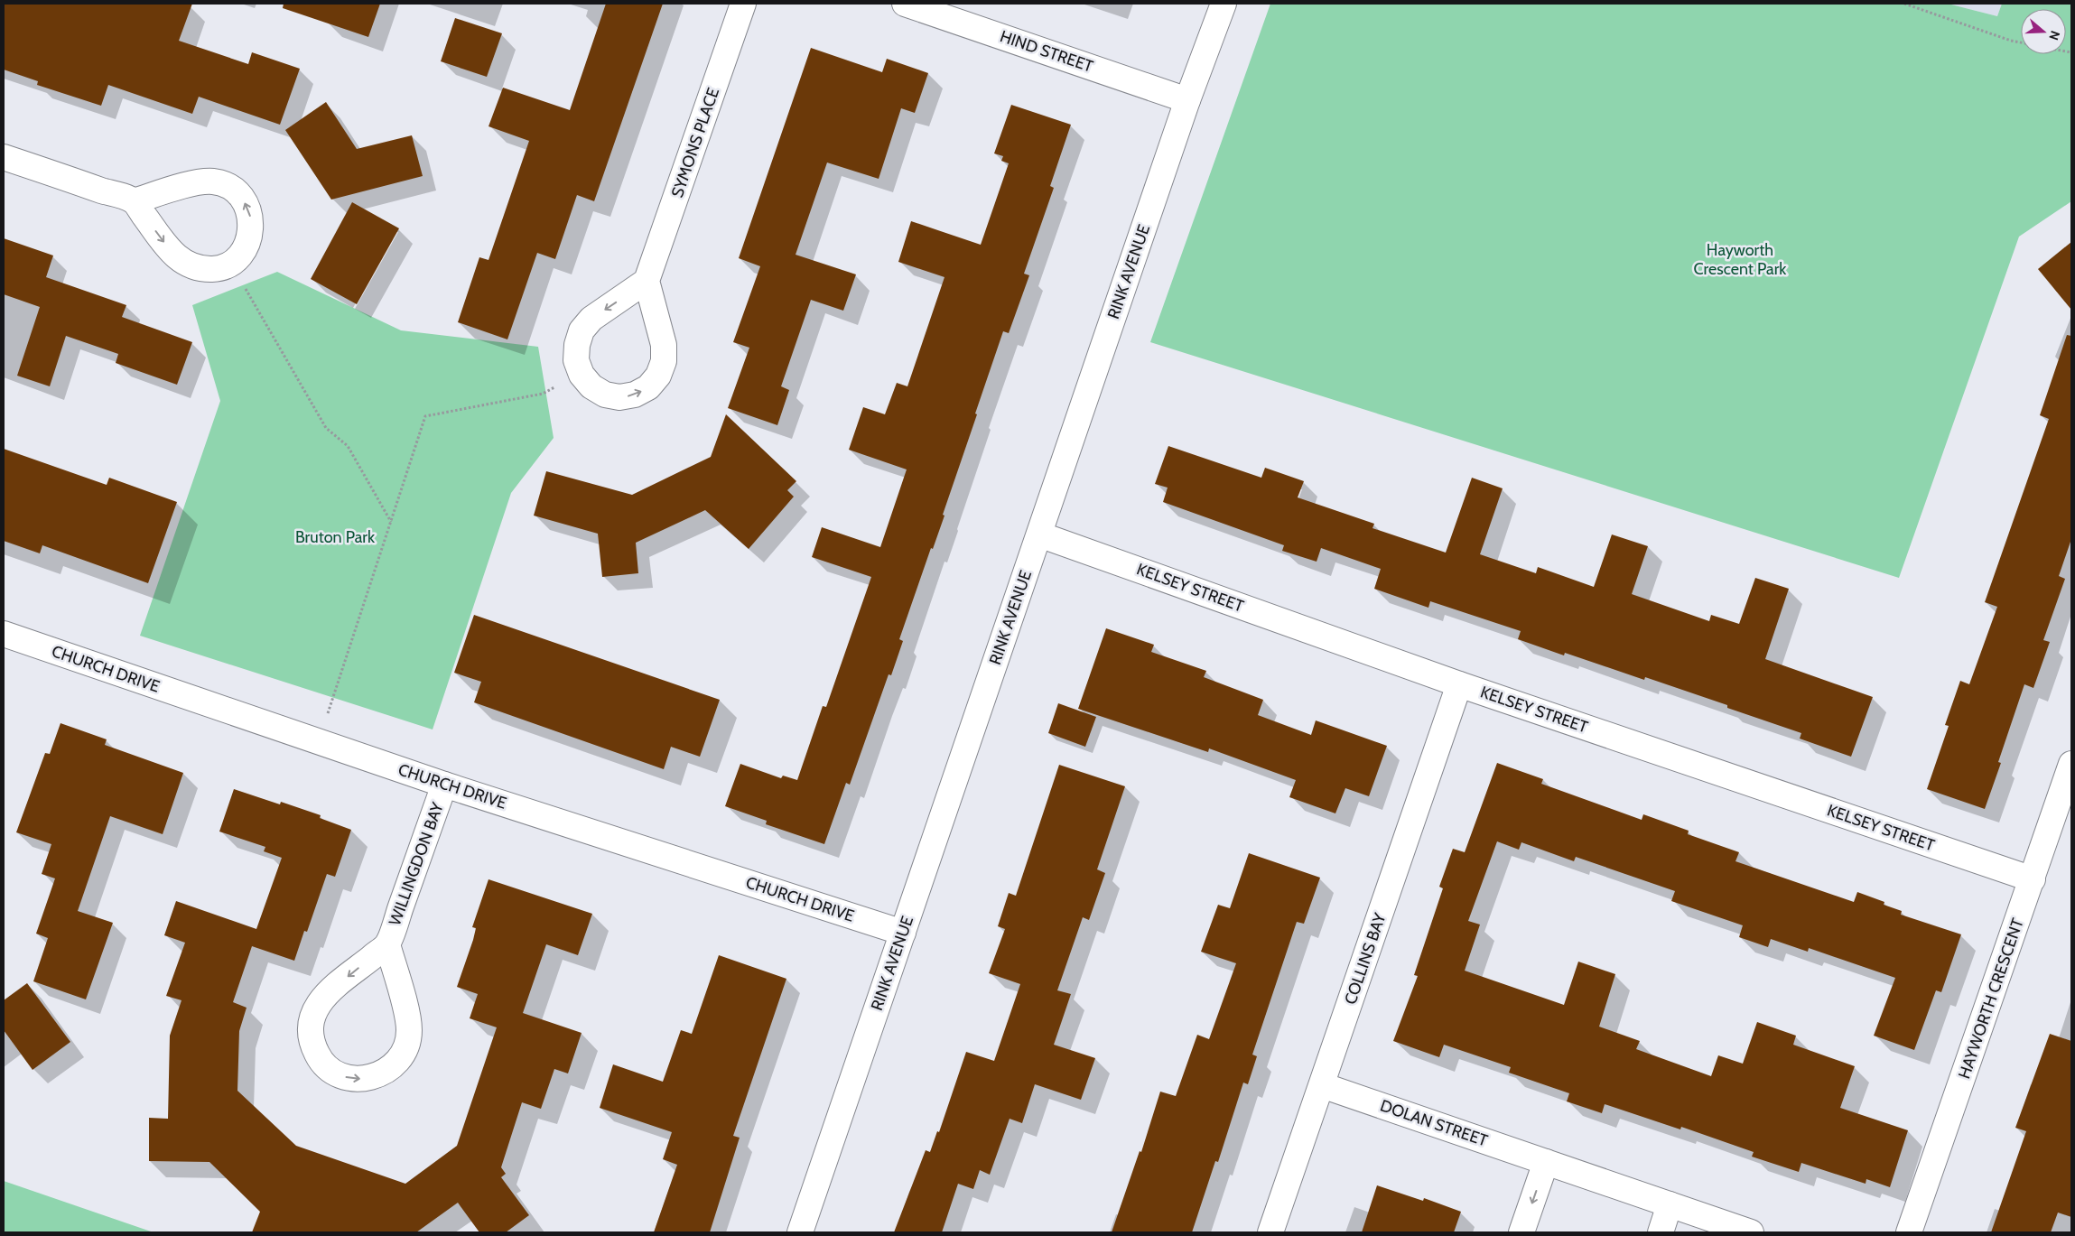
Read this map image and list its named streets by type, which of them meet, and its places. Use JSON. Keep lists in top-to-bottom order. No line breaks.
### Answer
{"streets":{"street":["HIND STREET","SYMONS PLACE","RINK AVENUE","KELSEY STREET","CHURCH DRIVE","WILLINGDON BAY","COLLINS BAY","HAYWORTH CRESCENT","DOLAN STREET"]},"crossings":[["HIND STREET","RINK AVENUE"],["RINK AVENUE","KELSEY STREET"],["RINK AVENUE","CHURCH DRIVE"],["KELSEY STREET","COLLINS BAY"],["KELSEY STREET","HAYWORTH CRESCENT"],["CHURCH DRIVE","WILLINGDON BAY"],["COLLINS BAY","DOLAN STREET"]],"parks":["Hayworth Crescent Park","Bruton Park"],"north":"right"}
